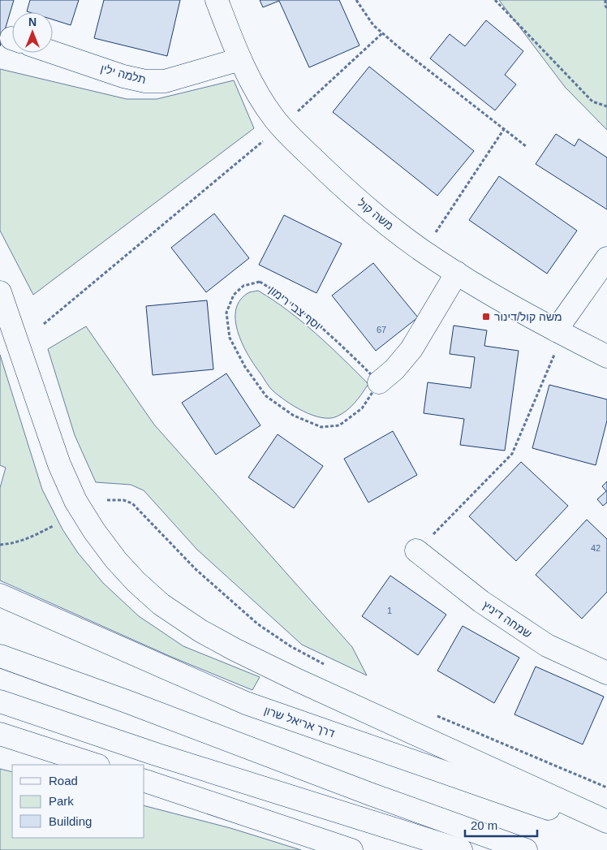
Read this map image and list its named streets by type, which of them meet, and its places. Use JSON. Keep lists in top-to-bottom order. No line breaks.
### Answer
{"streets":{"main road":["תלמה ילין","משה קול","שמחה דיניץ","דרך אריאל שרון"],"path":["יוסף צבי רימון"]},"crossings":[["תלמה ילין","משה קול"]],"places":{"transit":["משה קול/דינור"]},"house_numbers":["67","42","1"],"legend":["Road","Park","Building"],"scale_bar":"20 m","north":"top"}
